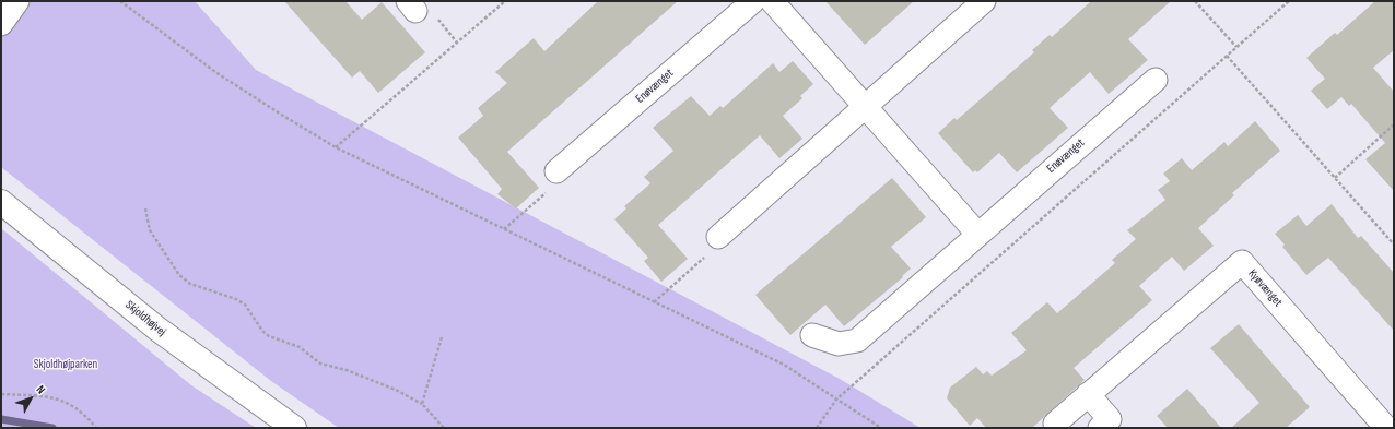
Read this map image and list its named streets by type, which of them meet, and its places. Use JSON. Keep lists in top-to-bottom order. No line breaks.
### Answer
{"streets":{"street":["Enøvænget","Kyøvænget","Skjoldhøjvej"]},"parks":["Skjoldhøjparken"],"north":"top right"}
